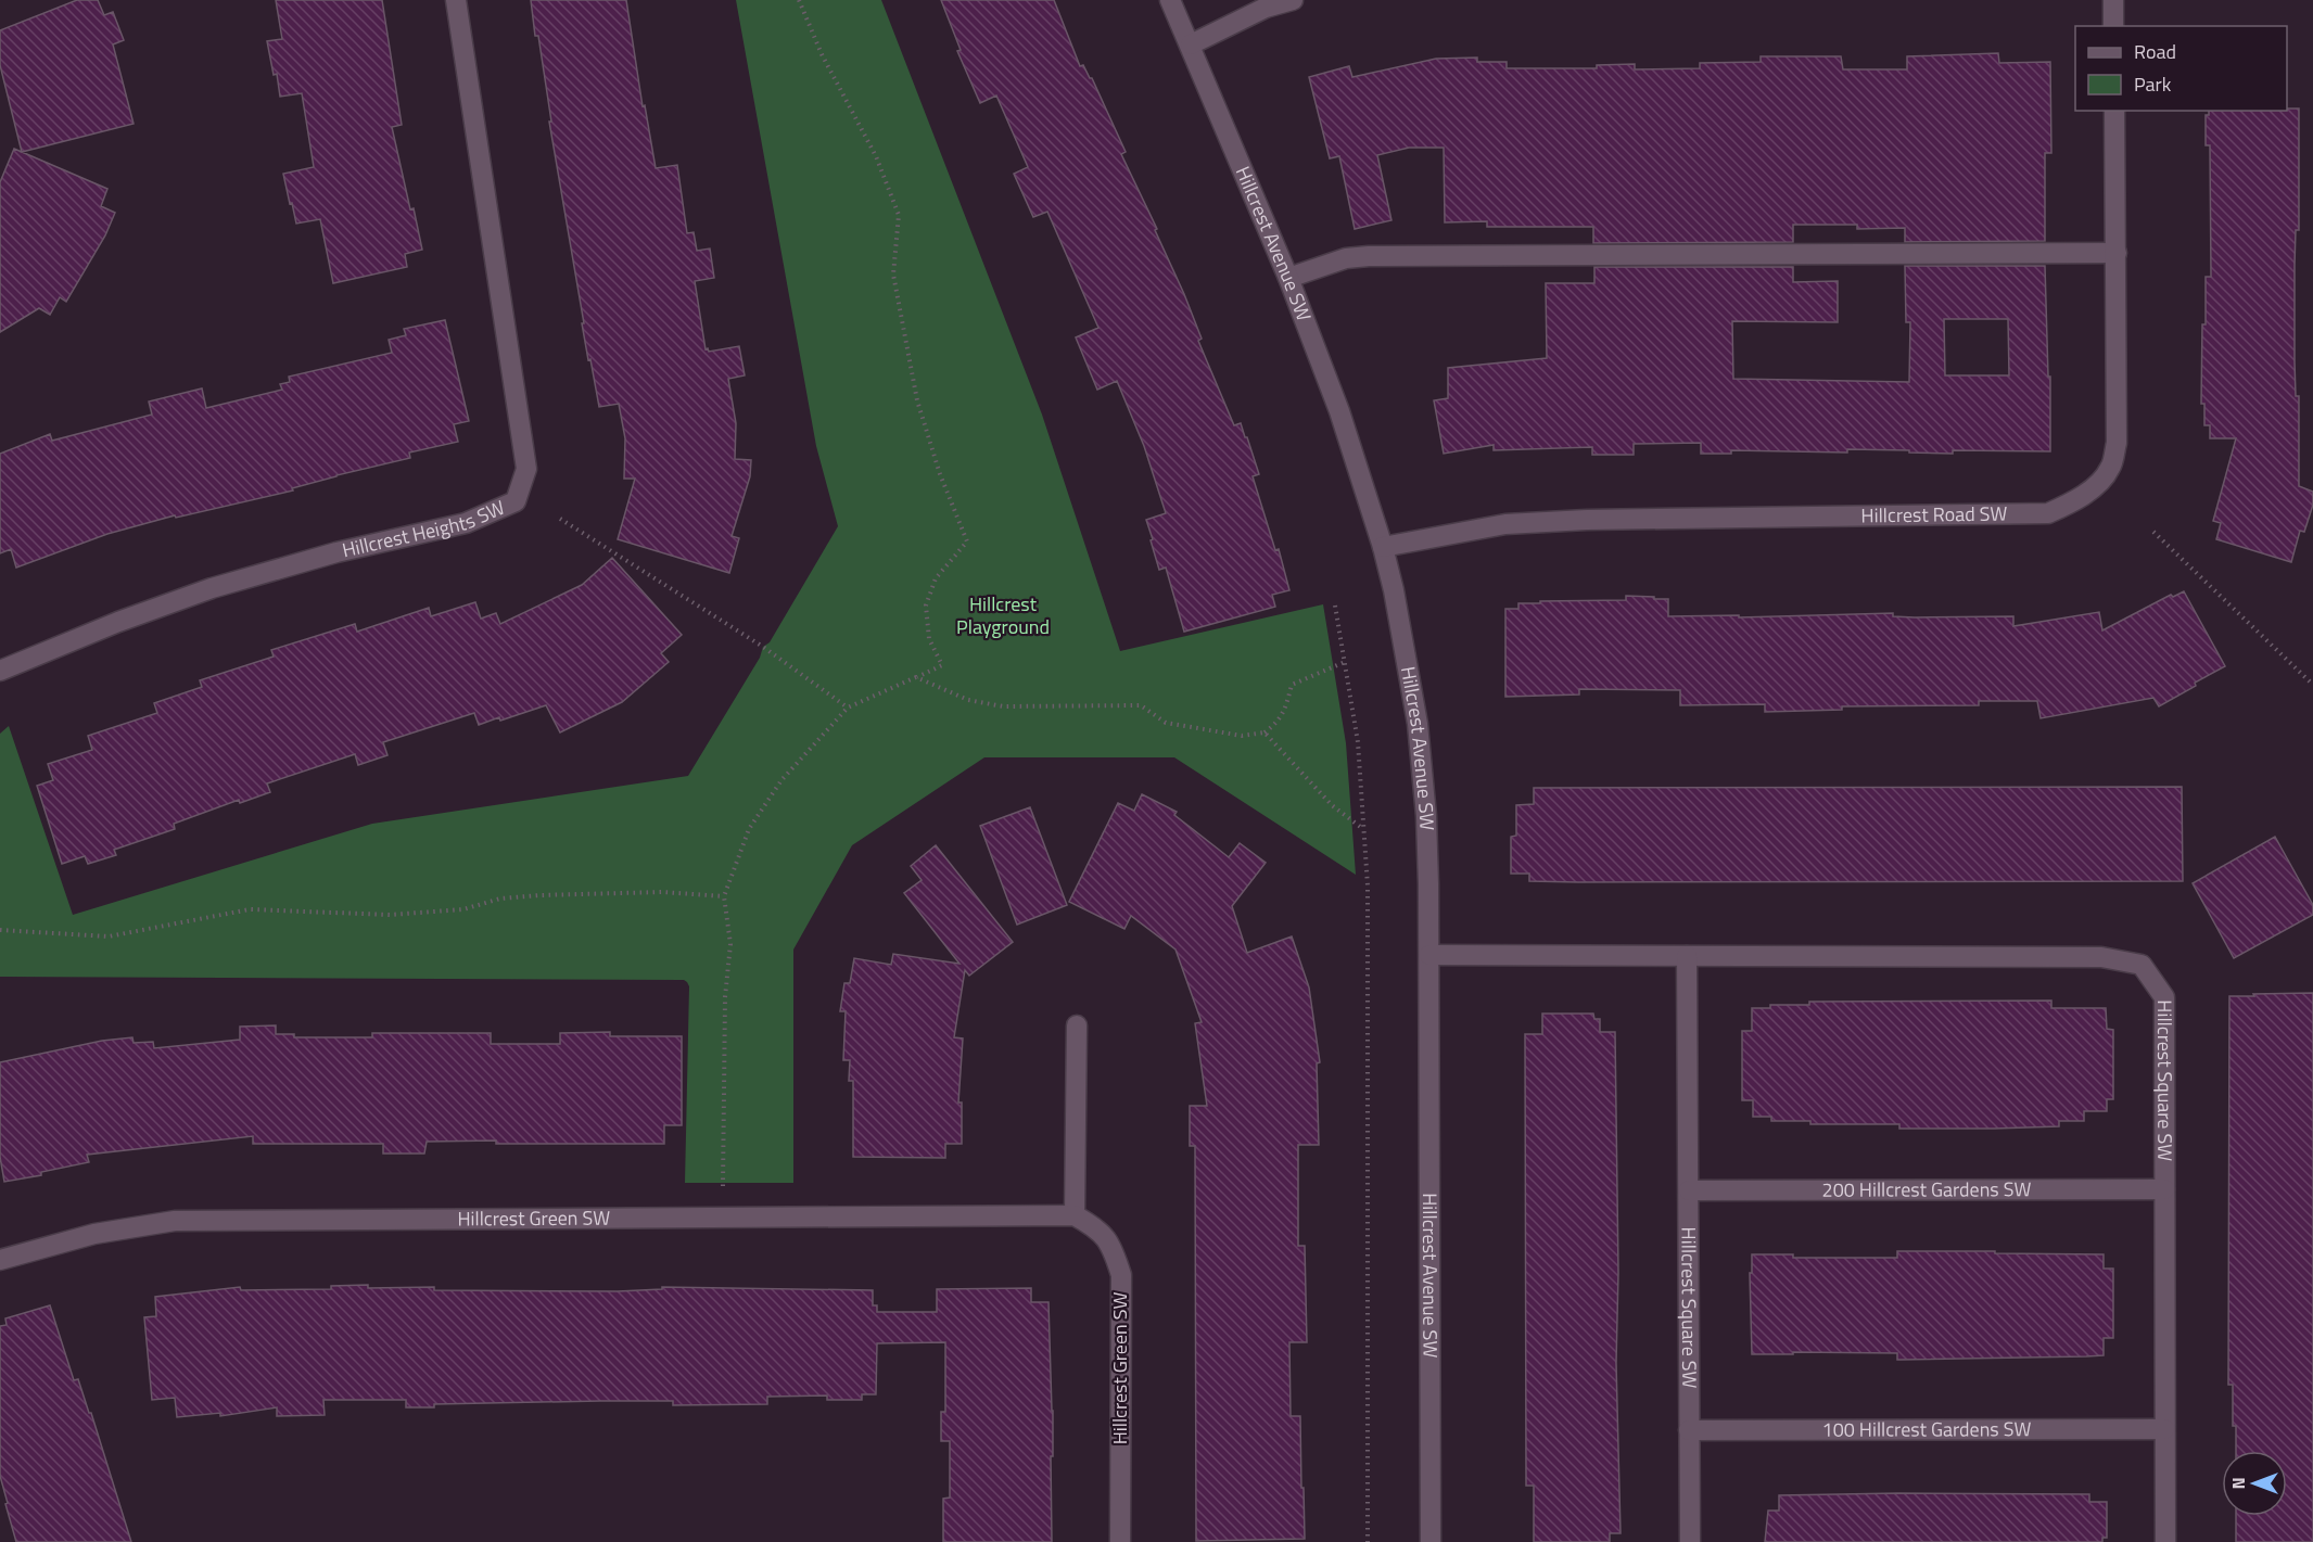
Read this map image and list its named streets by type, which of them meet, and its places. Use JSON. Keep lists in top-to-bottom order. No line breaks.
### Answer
{"streets":{"street":["Hillcrest Avenue SW","Hillcrest Road SW","Hillcrest Heights SW","Hillcrest Square SW","200 Hillcrest Gardens SW","Hillcrest Green SW","100 Hillcrest Gardens SW"]},"crossings":[["Hillcrest Avenue SW","Hillcrest Road SW"],["Hillcrest Avenue SW","Hillcrest Square SW"],["Hillcrest Square SW","200 Hillcrest Gardens SW"],["Hillcrest Square SW","100 Hillcrest Gardens SW"]],"parks":["Hillcrest Playground"],"legend":["Road","Park"],"north":"left"}
